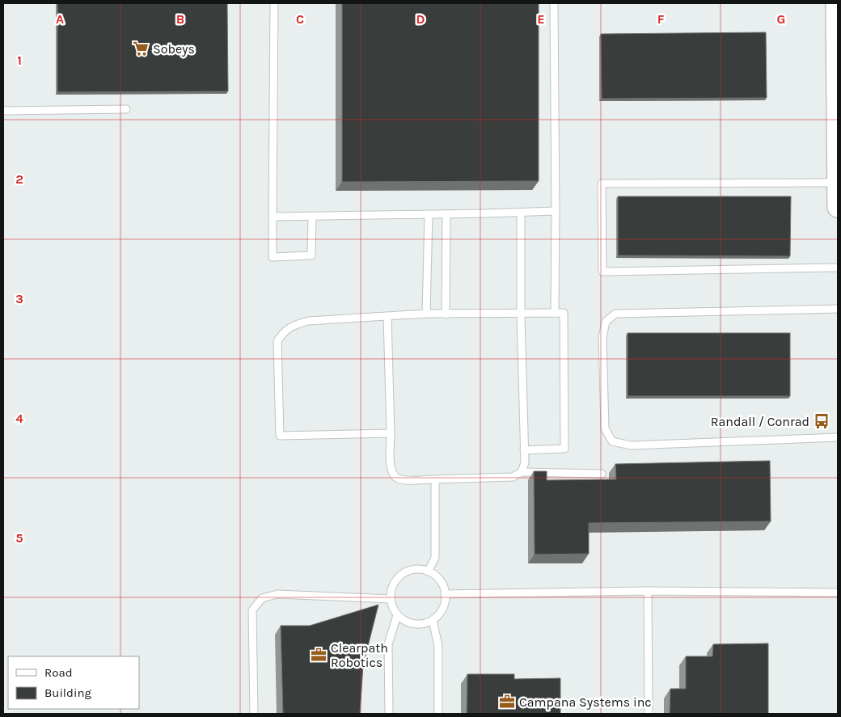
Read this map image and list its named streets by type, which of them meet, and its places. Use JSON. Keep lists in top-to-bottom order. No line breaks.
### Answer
{"places":{"supermarket":["Sobeys"],"bus stop":["Randall / Conrad"],"office":["Clearpath Robotics","Campana Systems inc"]},"legend":["Road","Building"],"grid":{"columns":["A","B","C","D","E","F","G"],"rows":["1","2","3","4","5"]}}
